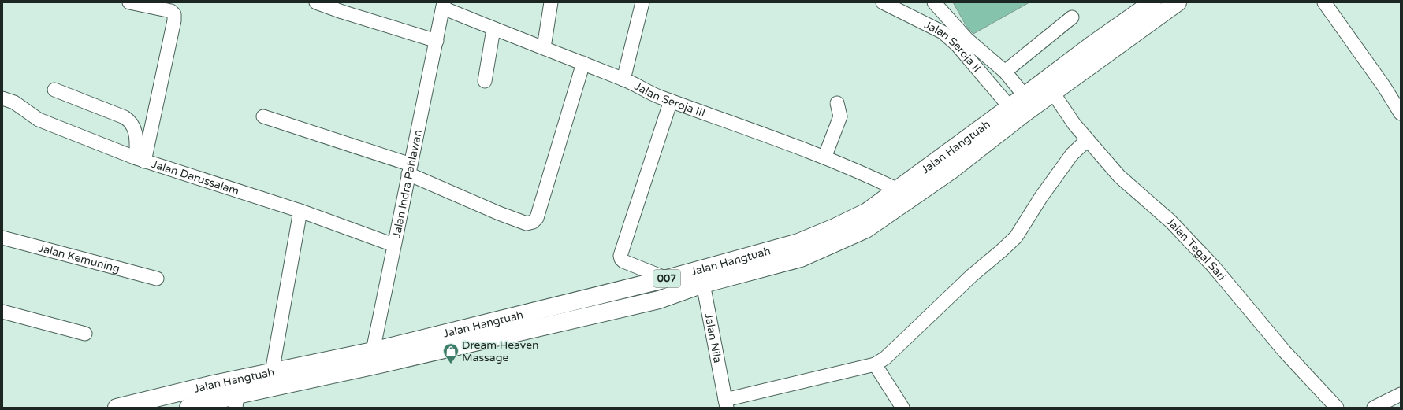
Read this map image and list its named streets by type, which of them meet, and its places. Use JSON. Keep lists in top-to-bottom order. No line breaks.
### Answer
{"streets":{"highway":["Jalan Hangtuah","007"],"street":["Jalan Seroja II","Jalan Seroja III","Jalan Darussalam","Jalan Indra Pahlawan","Jalan Tegal Sari","Jalan Kemuning","Jalan Nila"]},"crossings":[["Jalan Seroja II","Jalan Hangtuah"],["Jalan Seroja III","Jalan Hangtuah"],["Jalan Seroja III","Jalan Indra Pahlawan"],["Jalan Hangtuah","Jalan Indra Pahlawan"],["Jalan Hangtuah","Jalan Tegal Sari"],["Jalan Hangtuah","Jalan Nila"],["Jalan Darussalam","Jalan Indra Pahlawan"]],"places":{"shop":["Dream Heaven Massage"]}}
